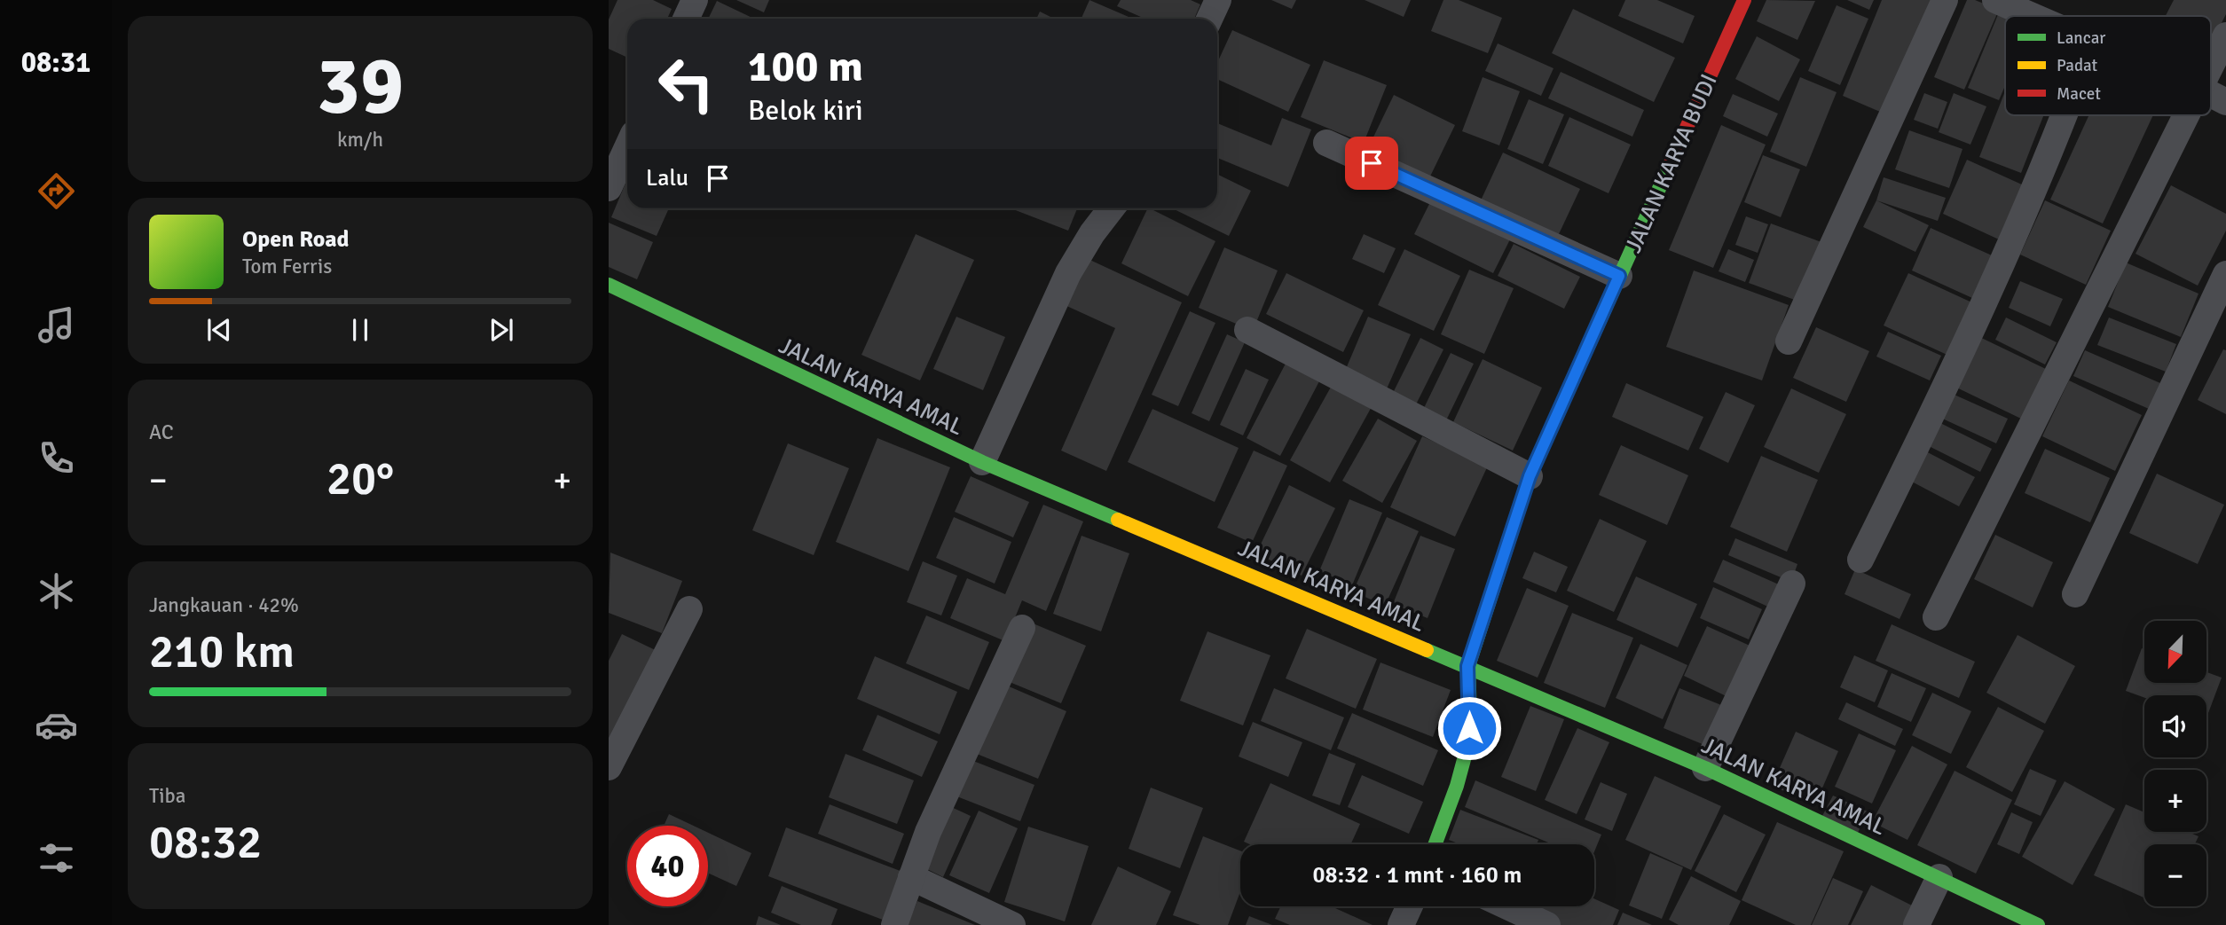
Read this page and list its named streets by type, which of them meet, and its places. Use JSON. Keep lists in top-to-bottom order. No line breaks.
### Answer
{"streets":{"street":["JALAN KARYA BUDI","JALAN KARYA AMAL"]},"crossings":[["JALAN KARYA BUDI","JALAN KARYA AMAL"]],"legend":["Lancar","Padat","Macet"],"north":"bottom left","page":{"tabs":"08:31","tile":[["39","km/h"],"AC",["Jangkauan · 42%","210 km"],["Tiba","08:32"]],"turn":["100 m","Belok kiri"],"then":"Lalu","song":["Open Road","Tom Ferris"],"heat":["−","20°","+"],"map_buttons":["+","−"],"limit":"40","trip":"08:32 · 1 mnt · 160 m"}}
